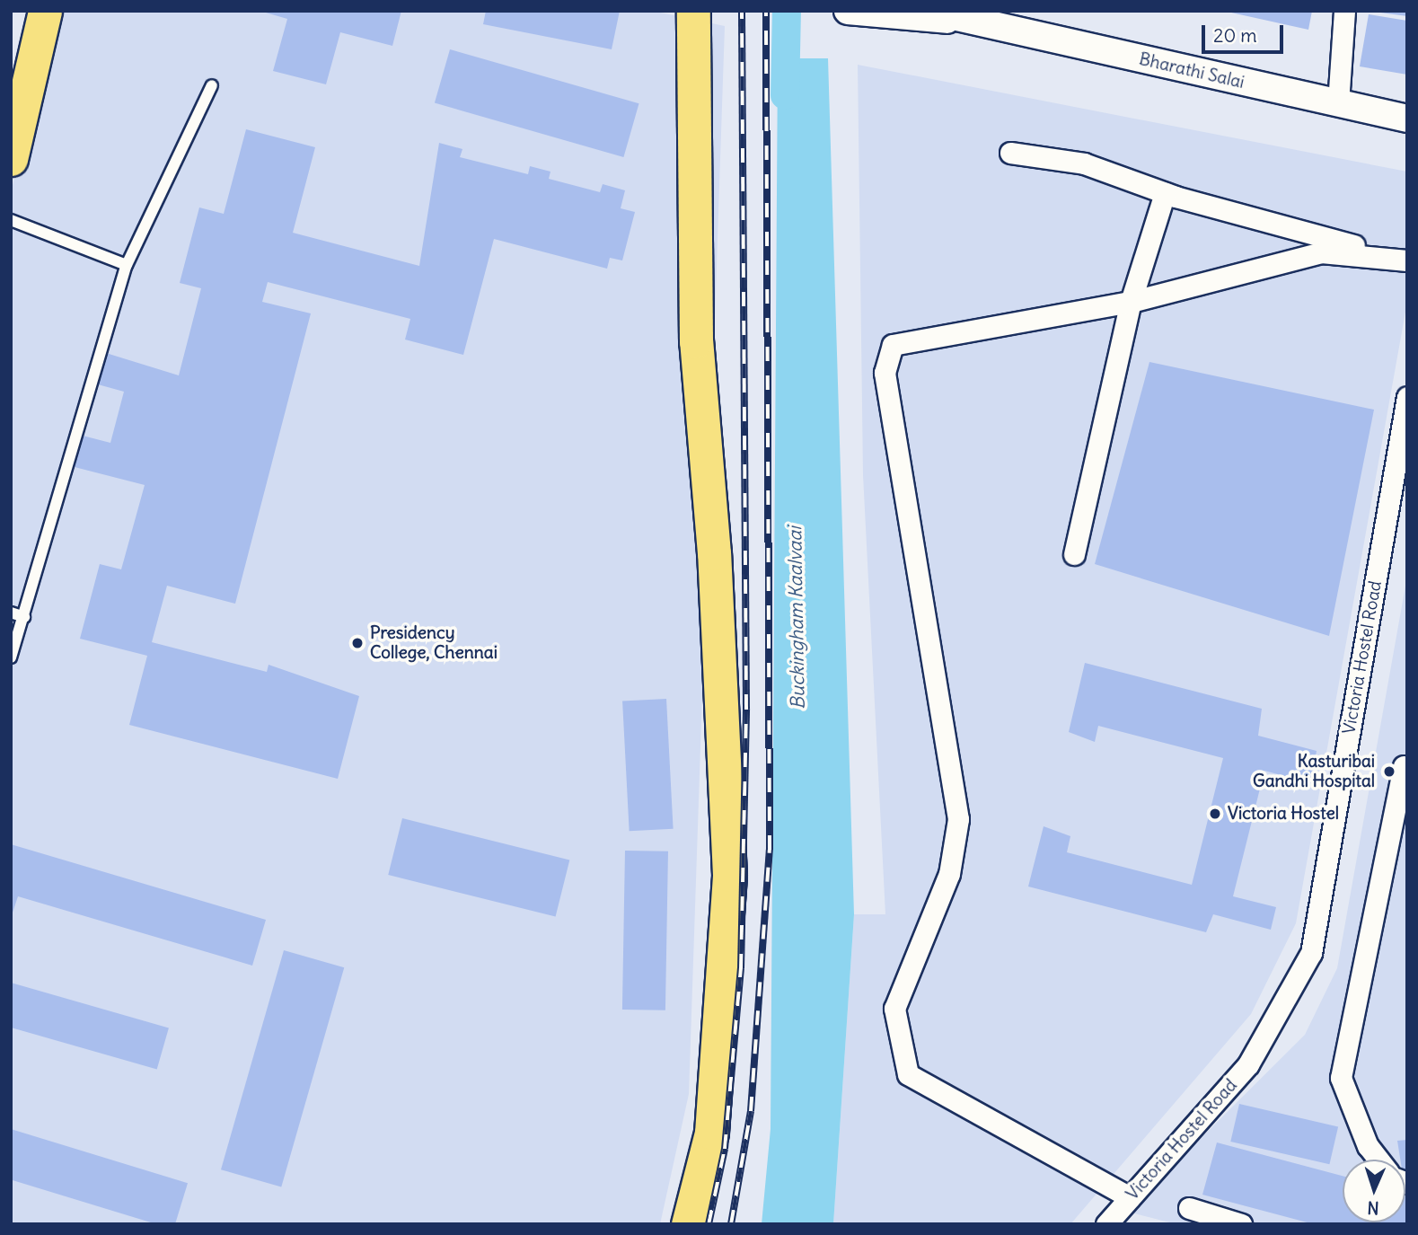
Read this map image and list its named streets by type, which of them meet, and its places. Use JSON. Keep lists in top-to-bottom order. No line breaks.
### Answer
{"streets":{"street":["Bharathi Salai","Victoria Hostel Road"]},"water":["Buckingham Kaalvaai"],"places":["Presidency College, Chennai","Kasturibai Gandhi Hospital","Victoria Hostel"],"scale_bar":"20 m","north":"bottom"}
